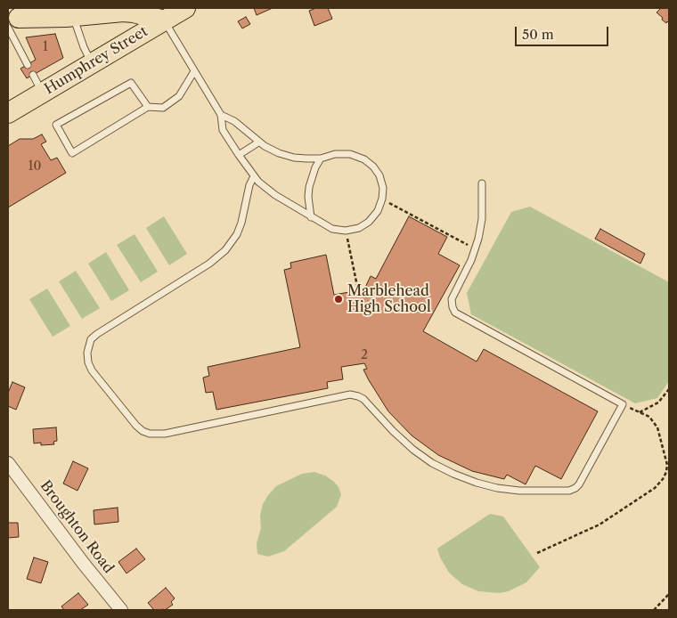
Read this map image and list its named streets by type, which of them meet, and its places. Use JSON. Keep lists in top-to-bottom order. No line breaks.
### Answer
{"streets":{"main road":["Humphrey Street"],"street":["Broughton Road"]},"places":["Marblehead High School"],"house_numbers":["1","10","2"],"scale_bar":"50 m"}
